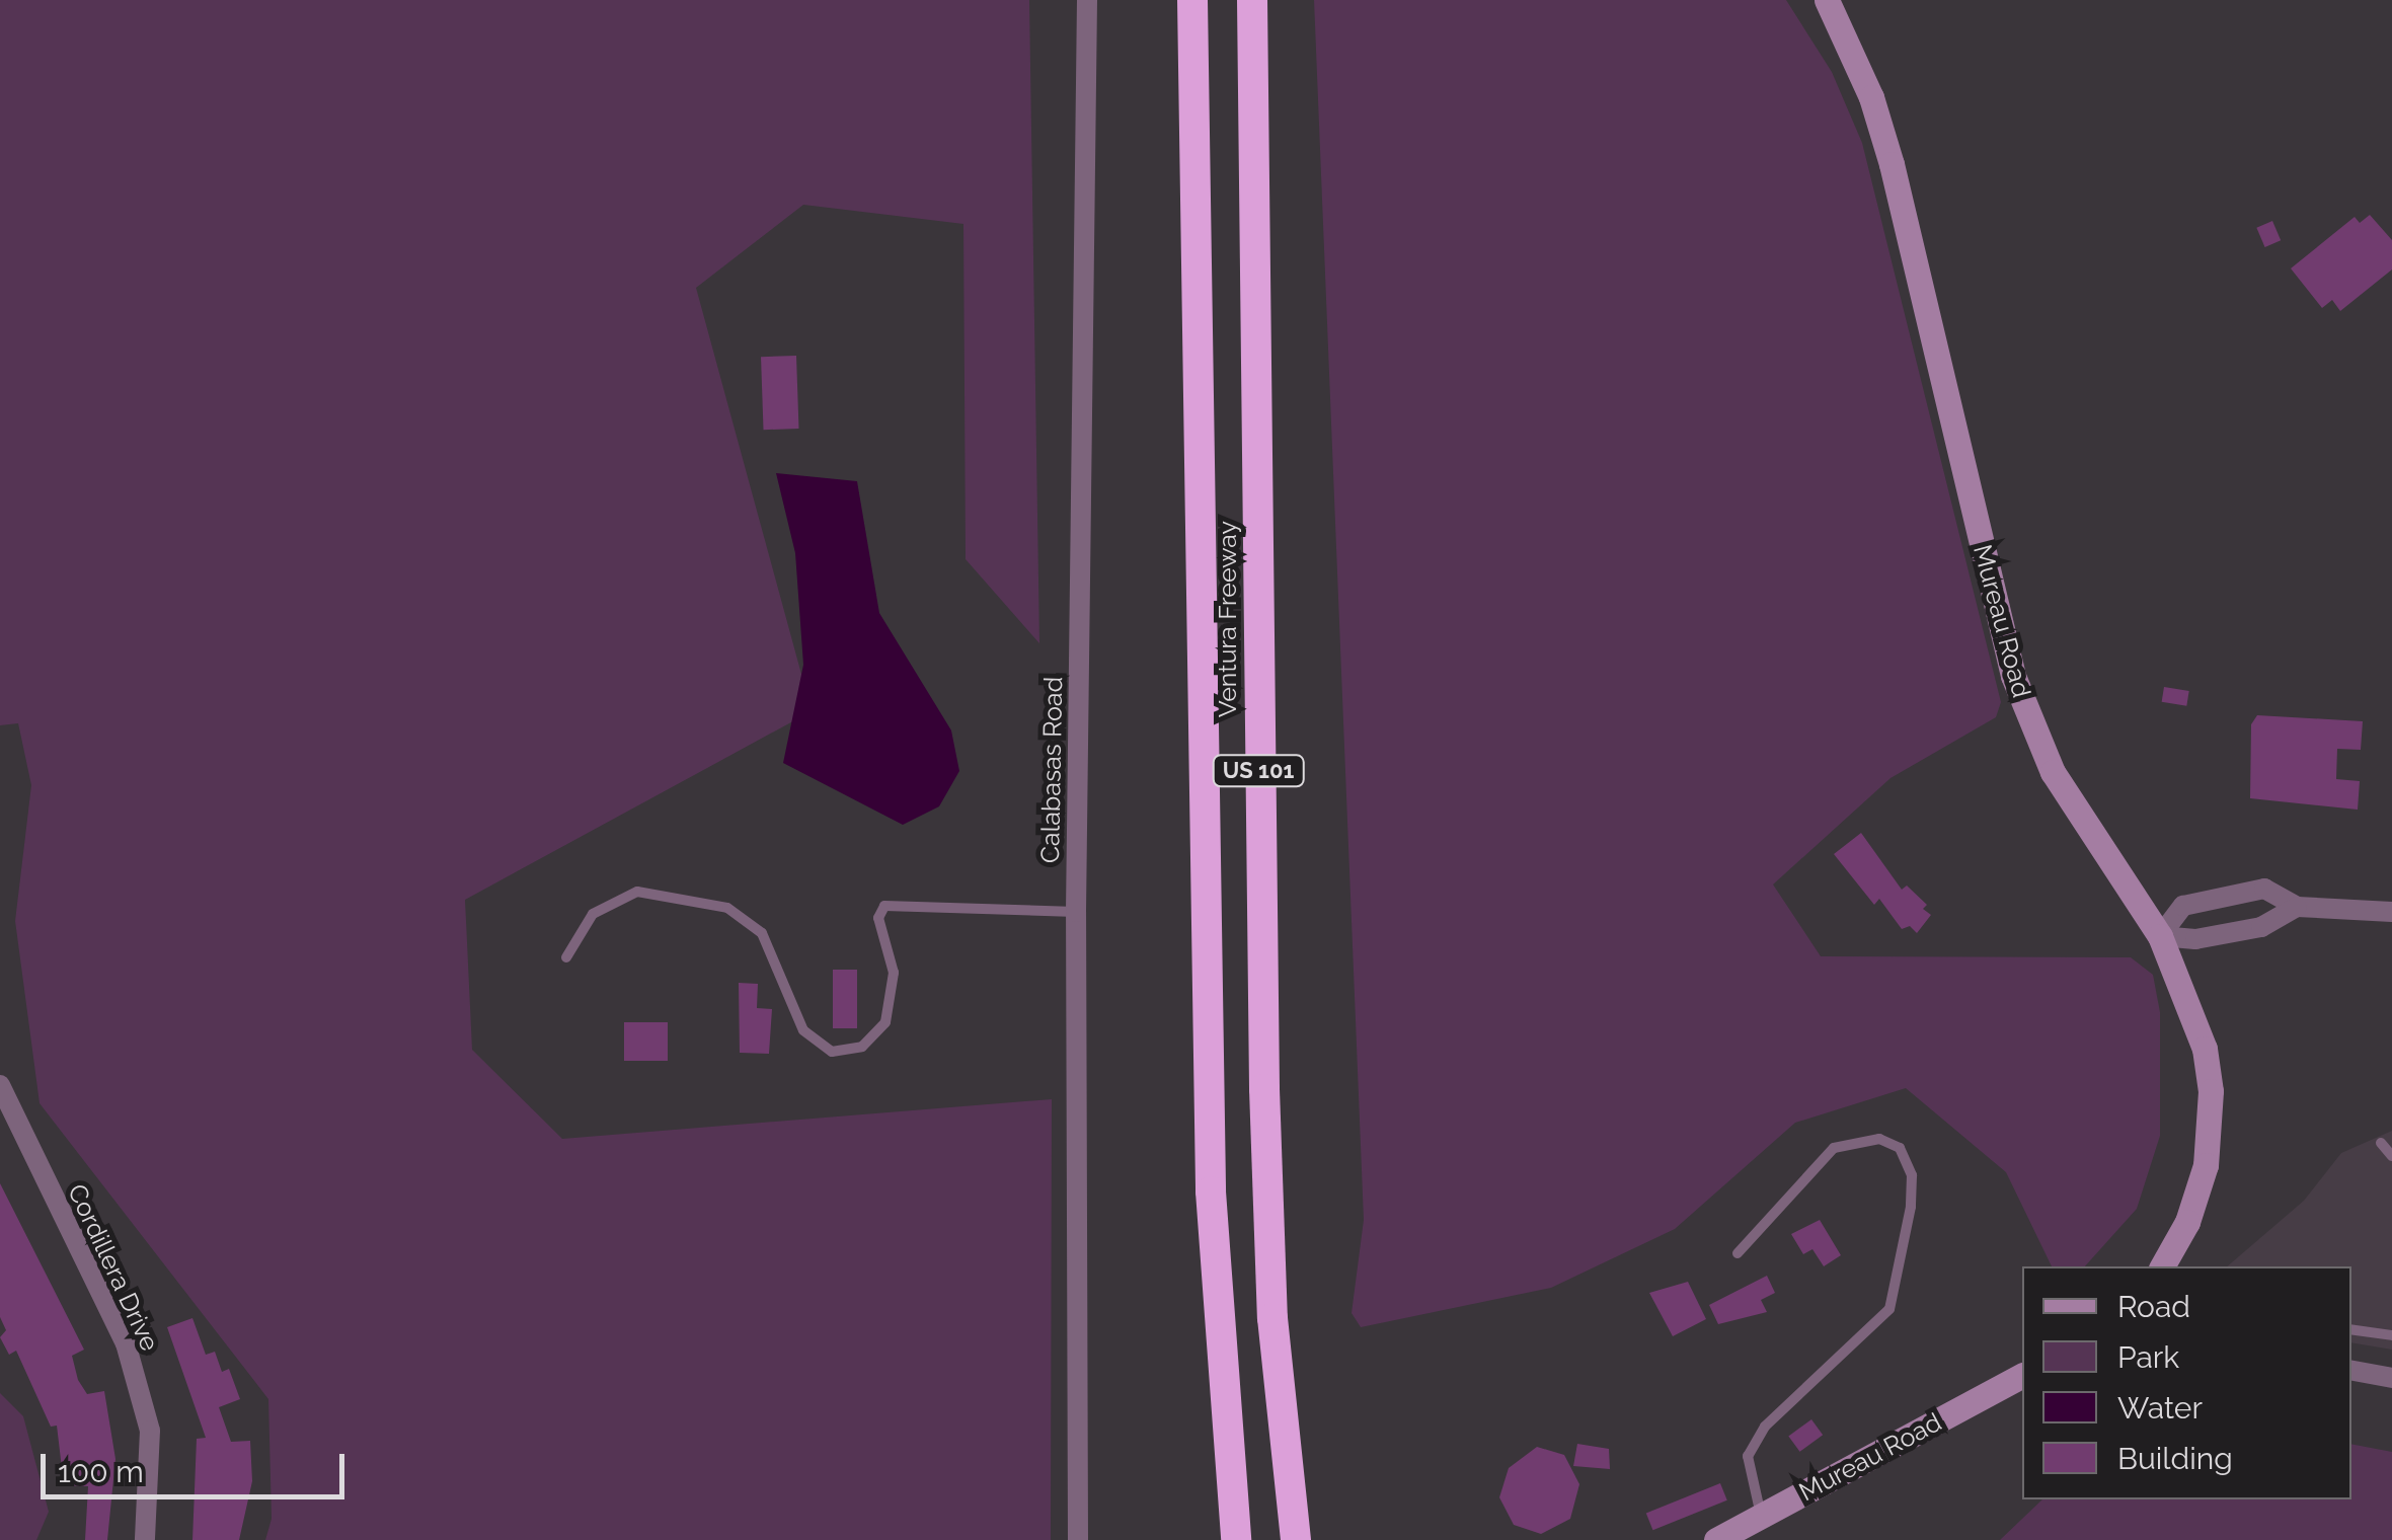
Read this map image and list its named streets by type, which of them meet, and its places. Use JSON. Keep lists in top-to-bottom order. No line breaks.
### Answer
{"streets":{"highway":["Ventura Freeway","US 101"],"main road":["Mureau Road"],"street":["Calabasas Road","Cordillera Drive"]},"legend":["Road","Park","Water","Building"],"scale_bar":"100 m"}
